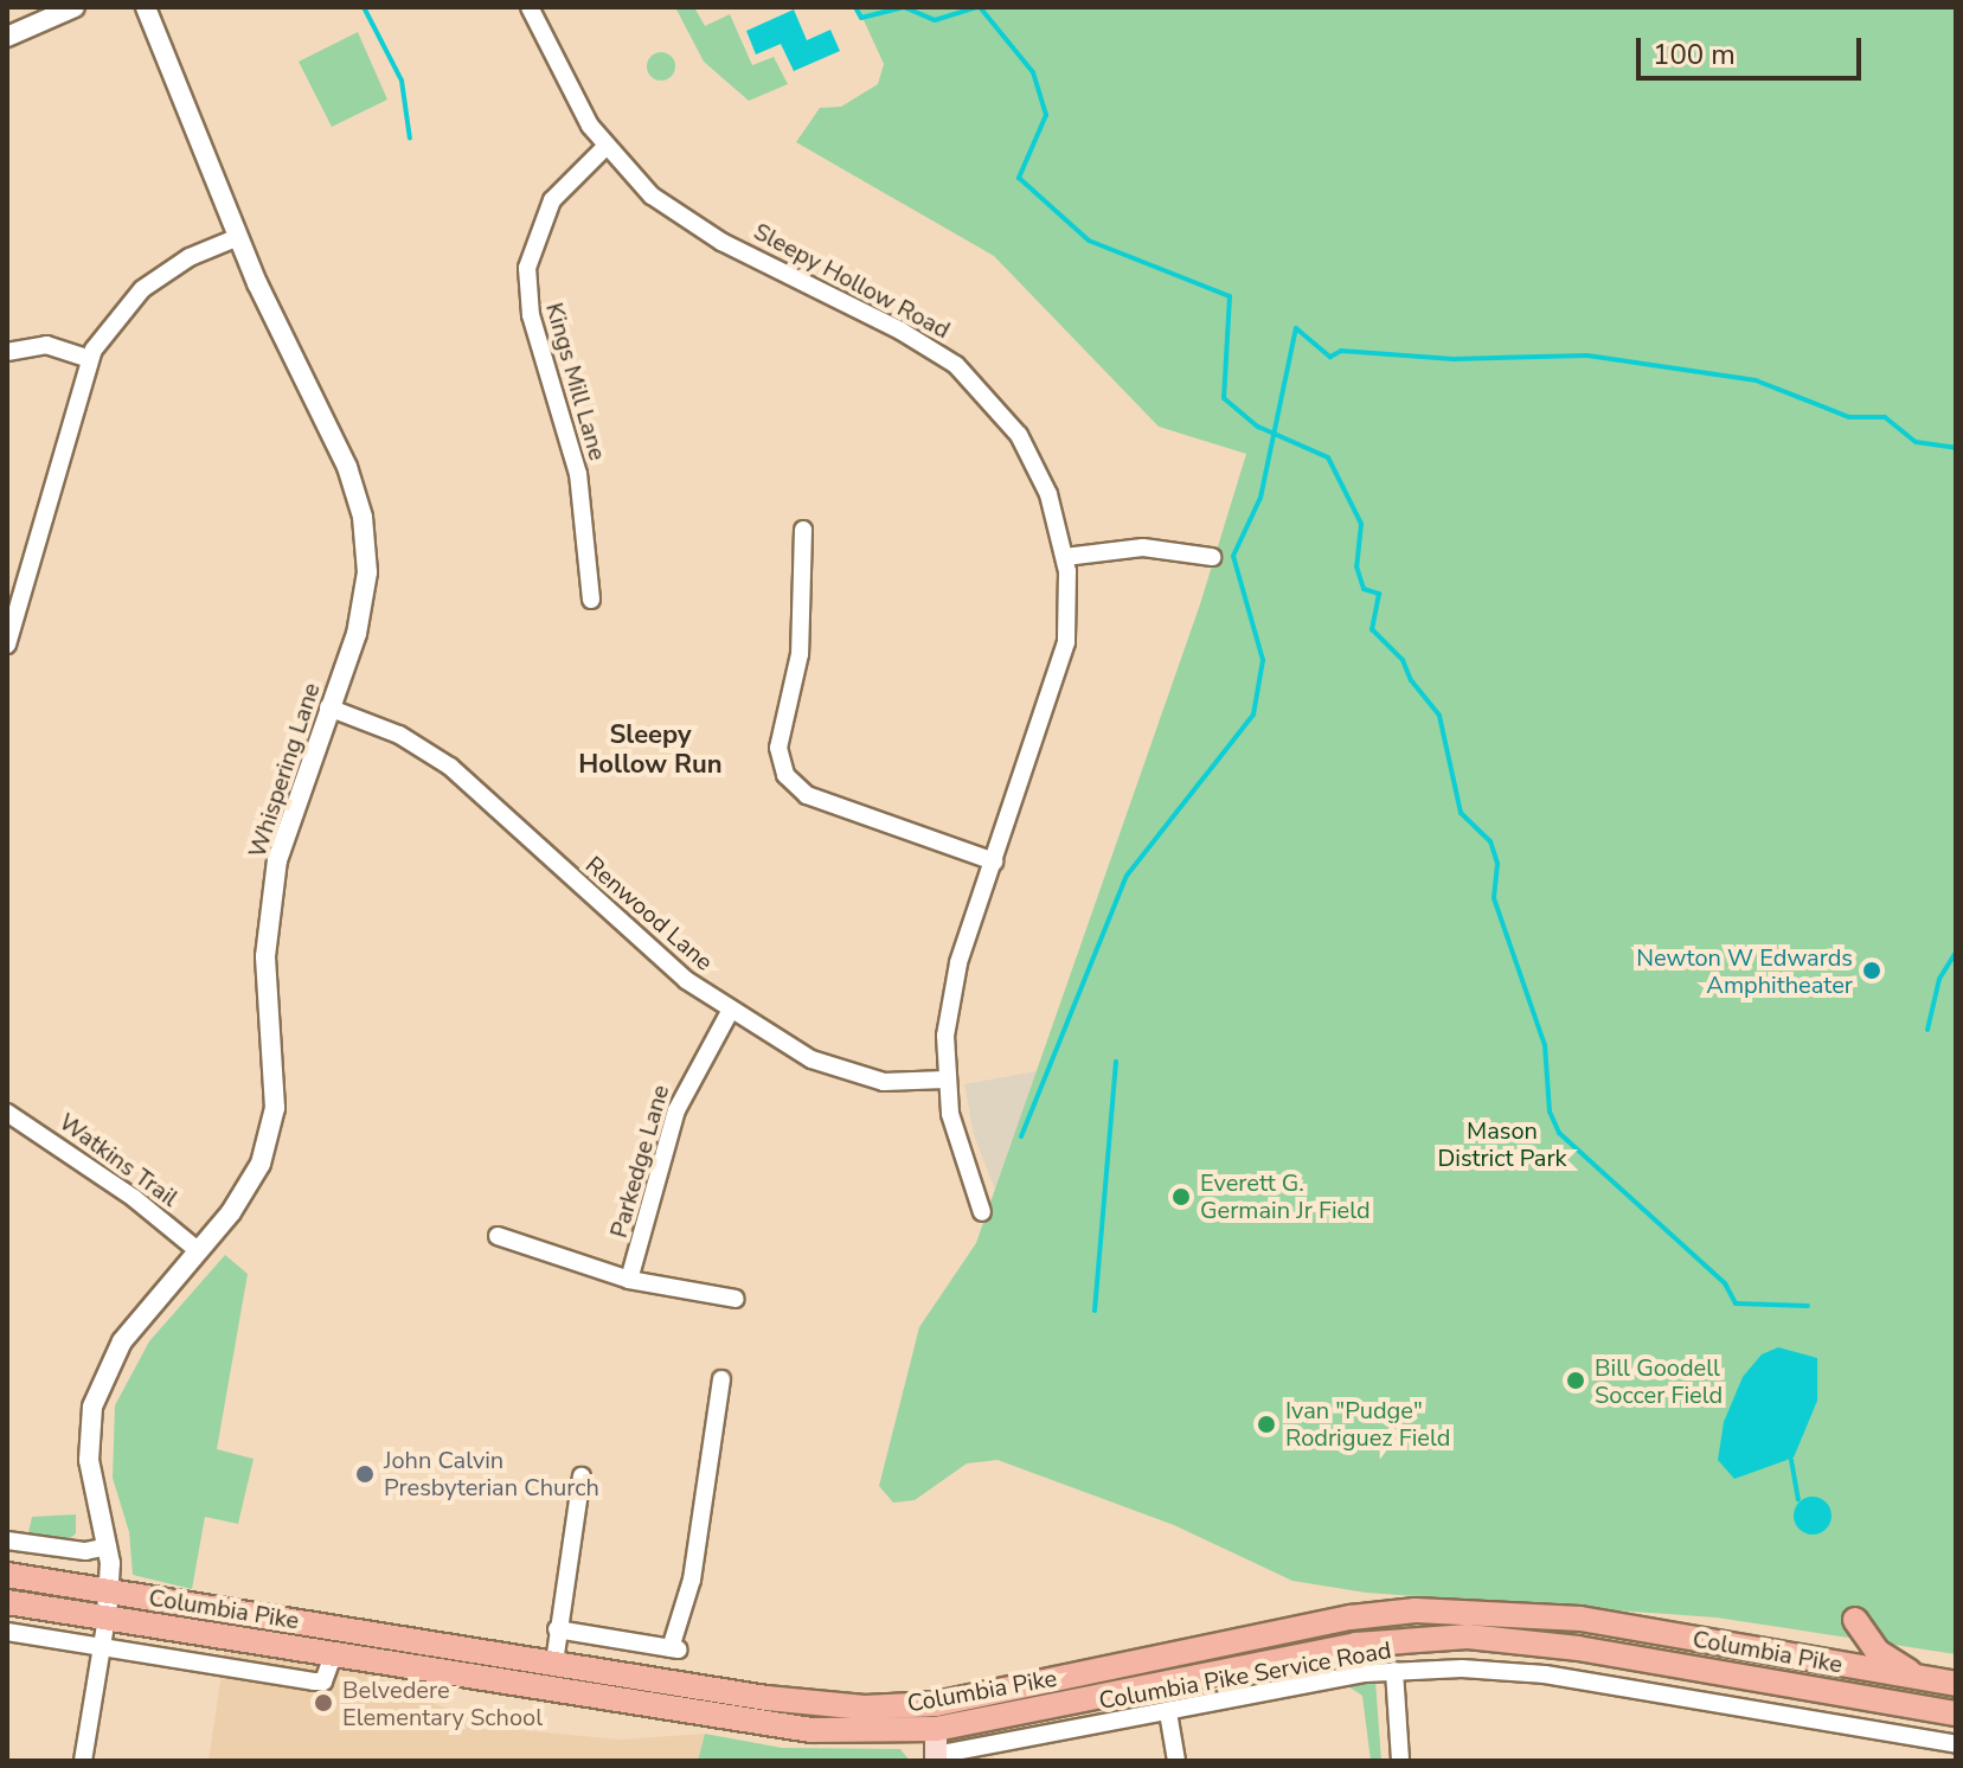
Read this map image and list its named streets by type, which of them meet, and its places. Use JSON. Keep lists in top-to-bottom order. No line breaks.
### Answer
{"streets":{"main road":["Columbia Pike"],"street":["Sleepy Hollow Road","Kings Mill Lane","Whispering Lane","Renwood Lane","Watkins Trail","Parkedge Lane","Columbia Pike Service Road"]},"crossings":[["Sleepy Hollow Road","Kings Mill Lane"],["Sleepy Hollow Road","Renwood Lane"],["Whispering Lane","Renwood Lane"],["Whispering Lane","Watkins Trail"],["Whispering Lane","Columbia Pike"],["Renwood Lane","Parkedge Lane"]],"districts":["Sleepy Hollow Run"],"parks":["Mason District Park"],"places":["Newton W Edwards Amphitheater","Everett G. Germain Jr Field","Bill Goodell Soccer Field","Ivan \"Pudge\" Rodriguez Field","John Calvin Presbyterian Church","Belvedere Elementary School"],"scale_bar":"100 m"}
